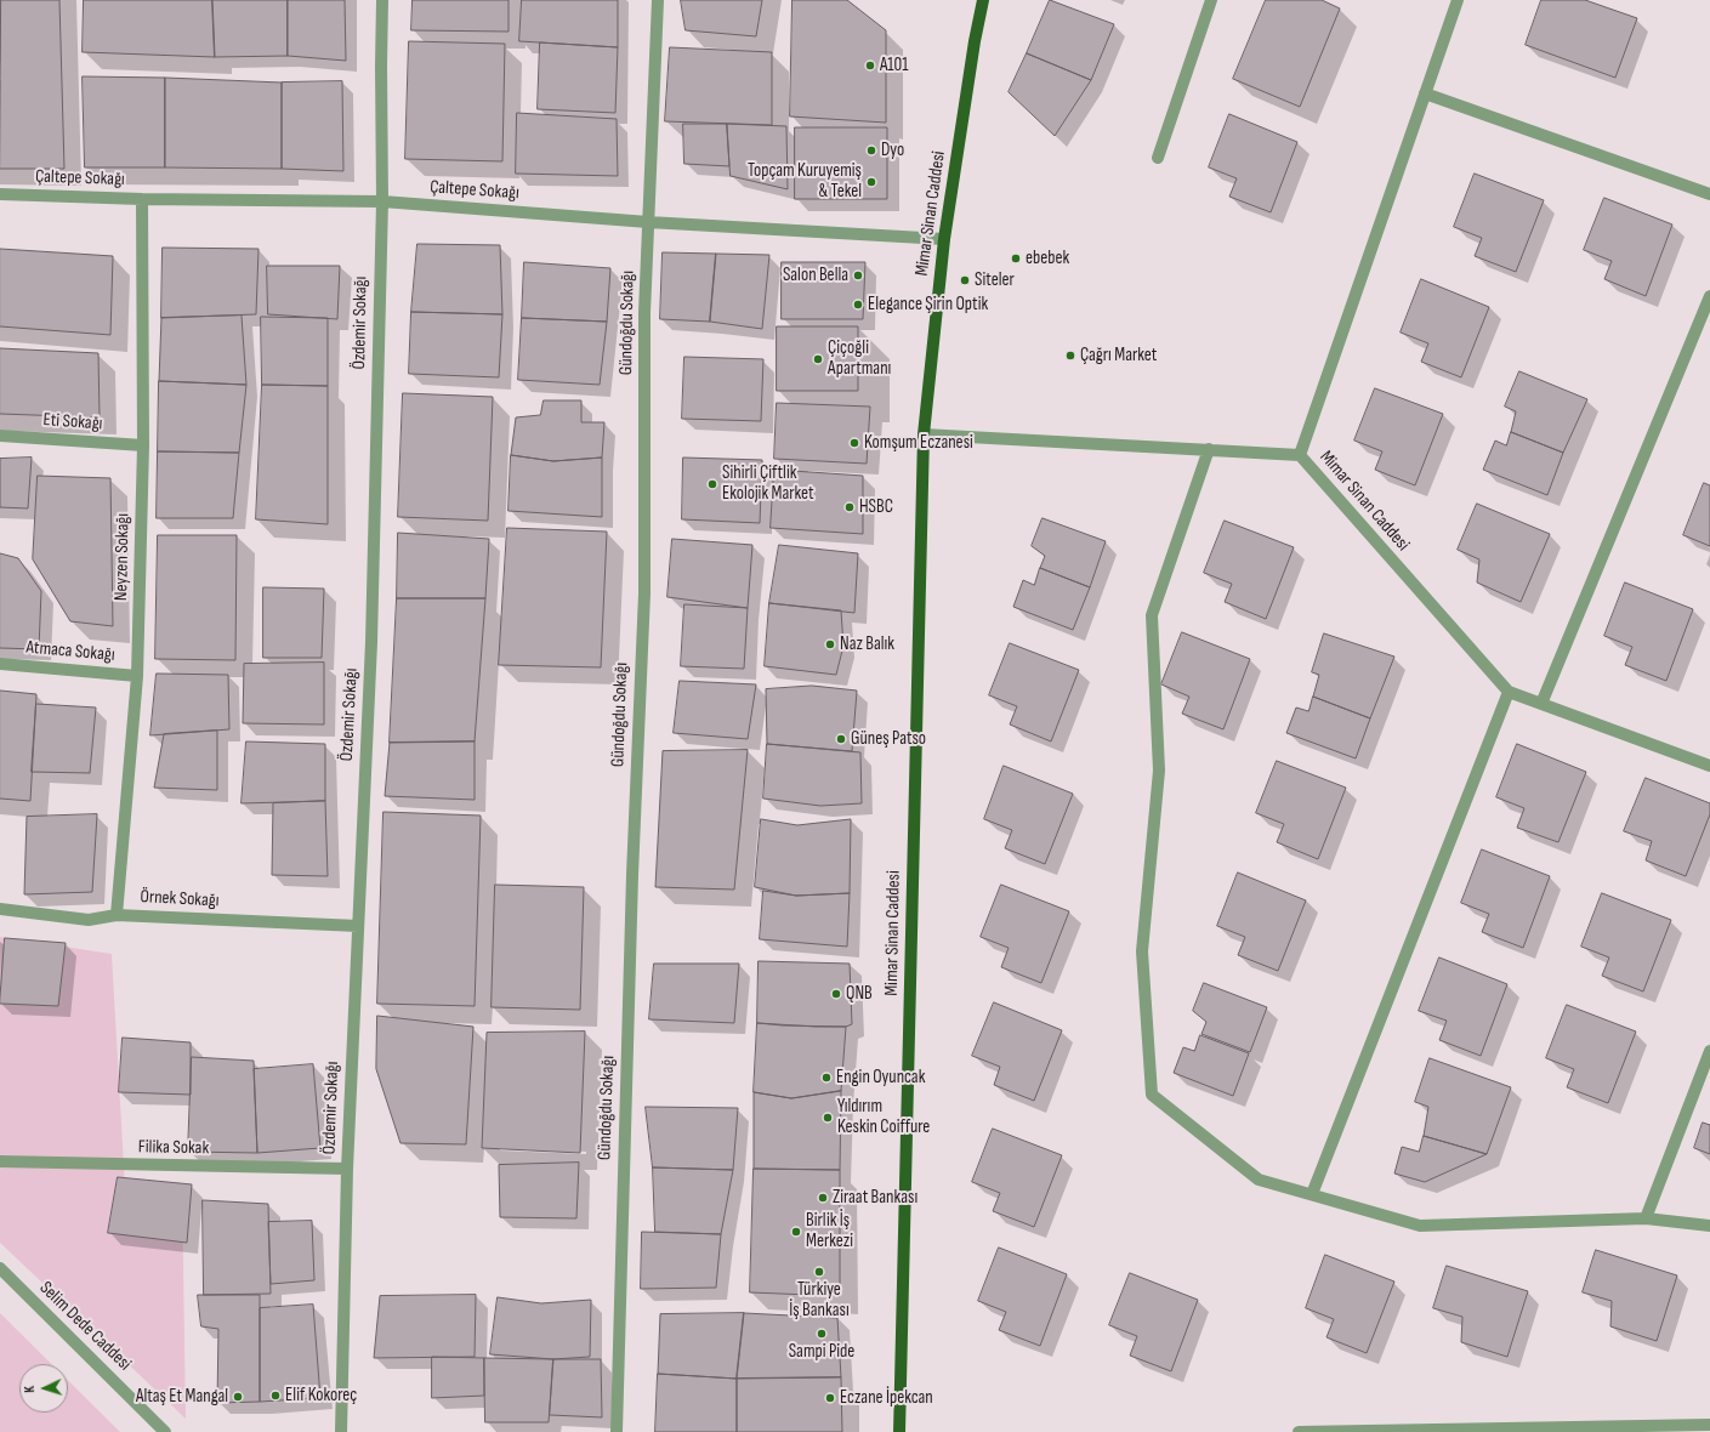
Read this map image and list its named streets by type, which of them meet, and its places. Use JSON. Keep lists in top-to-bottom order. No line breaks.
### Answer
{"streets":{"main road":["Mimar Sinan Caddesi"],"street":["Çaltepe Sokağı","Özdemir Sokağı","Gündoğdu Sokağı","Eti Sokağı","Neyzen Sokağı","Atmaca Sokağı","Örnek Sokağı","Filika Sokak","Selim Dede Caddesi"]},"crossings":[["Çaltepe Sokağı","Mimar Sinan Caddesi"],["Çaltepe Sokağı","Özdemir Sokağı"],["Çaltepe Sokağı","Gündoğdu Sokağı"],["Çaltepe Sokağı","Neyzen Sokağı"],["Özdemir Sokağı","Örnek Sokağı"],["Özdemir Sokağı","Filika Sokak"],["Eti Sokağı","Neyzen Sokağı"],["Neyzen Sokağı","Atmaca Sokağı"],["Neyzen Sokağı","Örnek Sokağı"]],"places":["A101","Dyo","Topçam Kuruyemiş & Tekel","ebebek","Salon Bella","Siteler","Elegance Şirin Optik","Çağrı Market","Çiçoğli Apartmanı","Komşum Eczanesi","Sihirli Çiftlik Ekolojik Market","HSBC","Naz Balık","Güneş Patso","QNB","Engin Oyuncak","Yıldırım Keskin Coiffure","Ziraat Bankası","Birlik İş Merkezi","Türkiye İş Bankası","Sampi Pide","Elif Kokoreç","Altaş Et Mangal","Eczane İpekcan"],"north":"left"}
